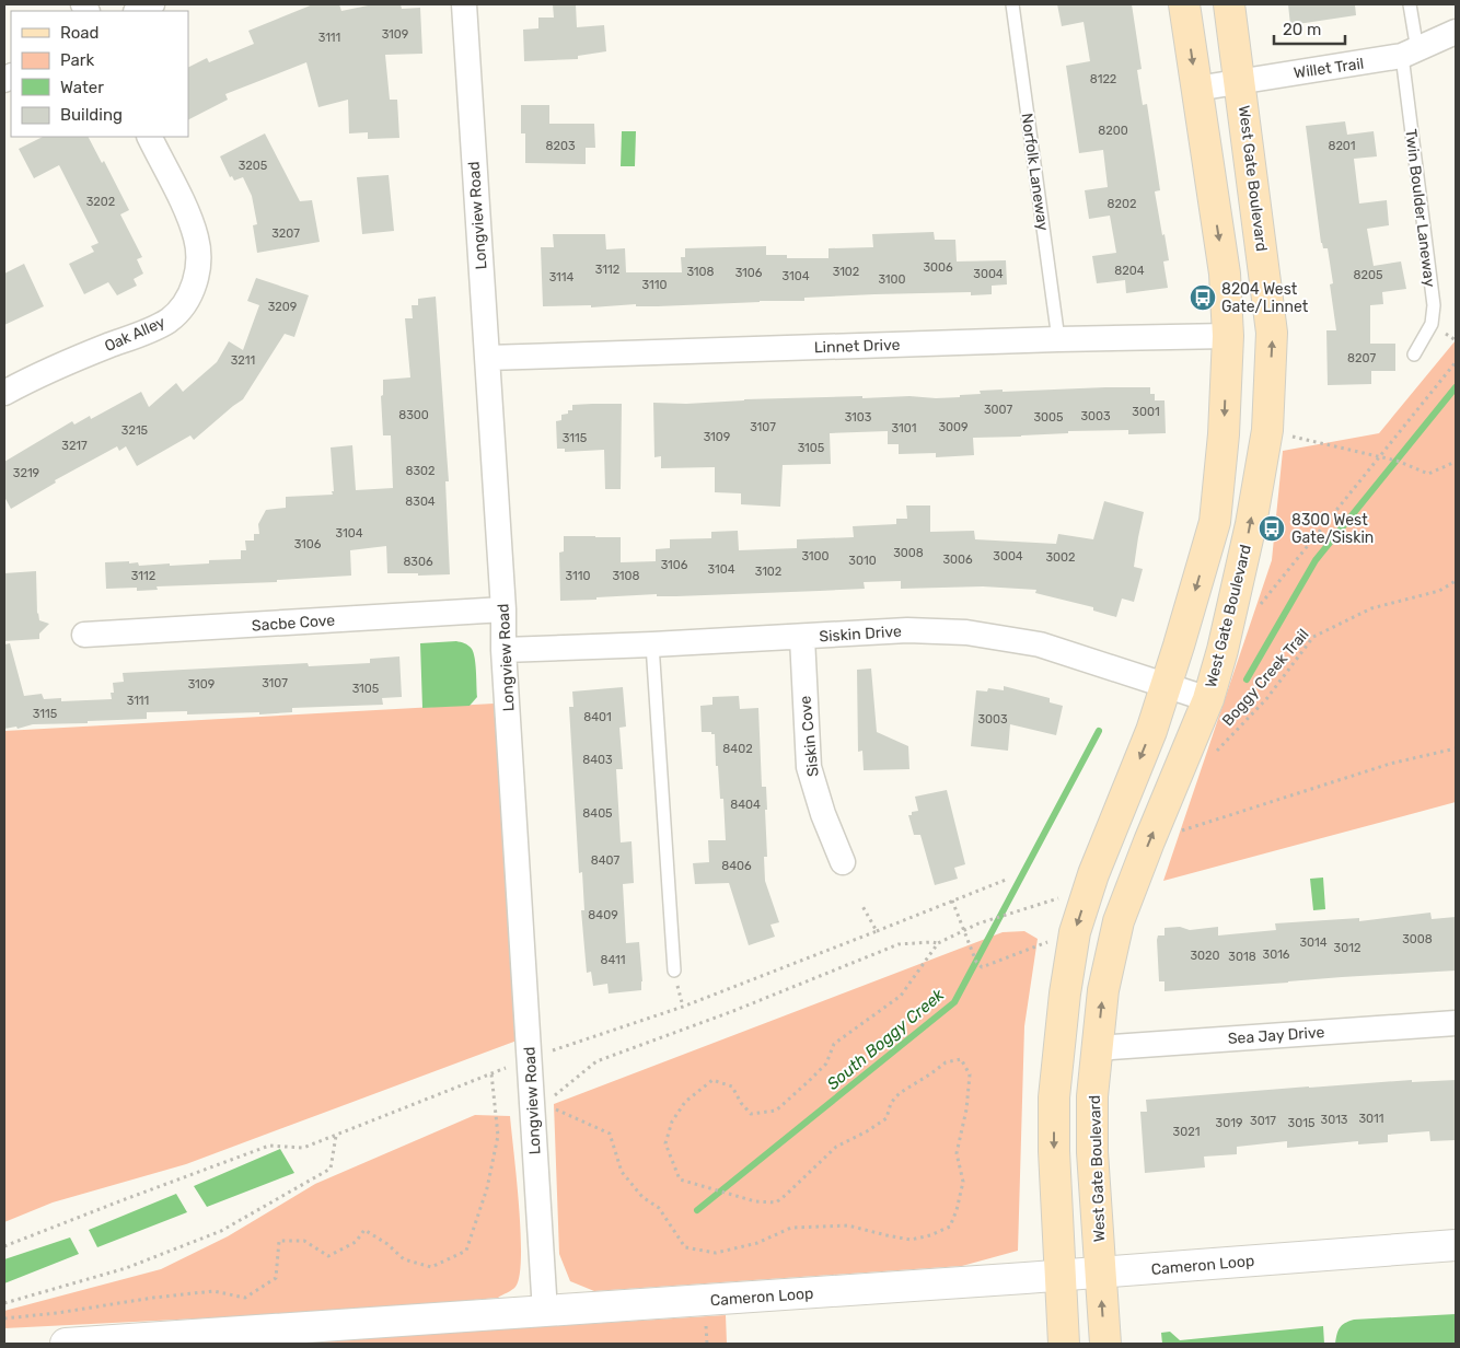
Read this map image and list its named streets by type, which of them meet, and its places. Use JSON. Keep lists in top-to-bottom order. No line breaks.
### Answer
{"streets":{"main road":["West Gate Boulevard"],"street":["Willet Trail","Longview Road","Oak Alley","Linnet Drive","Sacbe Cove","Siskin Drive","Siskin Cove","Sea Jay Drive","Cameron Loop"],"lane":["Norfolk Laneway","Twin Boulder Laneway"],"path":["Boggy Creek Trail"]},"crossings":[["Willet Trail","West Gate Boulevard"],["Willet Trail","Twin Boulder Laneway"],["Norfolk Laneway","Linnet Drive"],["West Gate Boulevard","Siskin Drive"],["West Gate Boulevard","Sea Jay Drive"],["West Gate Boulevard","Cameron Loop"],["Longview Road","Linnet Drive"],["Longview Road","Sacbe Cove"],["Longview Road","Siskin Drive"],["Longview Road","Cameron Loop"],["Siskin Drive","Siskin Cove"]],"water":["South Boggy Creek"],"places":{"bus stop":["8204 West Gate/Linnet","8300 West Gate/Siskin"]},"house_numbers":["3109","3111","8122","8200","8203","8201","3205","3202","8202","3207","3006","3112","8204","3108","3102","3106","3004","8205","3104","3114","3100","3110","3209","8207","3211","3007","3001","8300","3003","3103","3005","3107","3009","3101","3215","3109","3115","3217","3105","8302","3219","8304","3104","3106","3008","3100","3004","3002","3006","3010","8306","3106","3104","3102","3112","3110","3108","3107","3109","3105","3111","3115","8401","3003","8402","8403","8404","8405","8407","8406","8409","3008","3014","3012","3016","3020","3018","8411","3011","3013","3017","3019","3015","3021"],"legend":["Road","Park","Water","Building"],"scale_bar":"20 m"}
